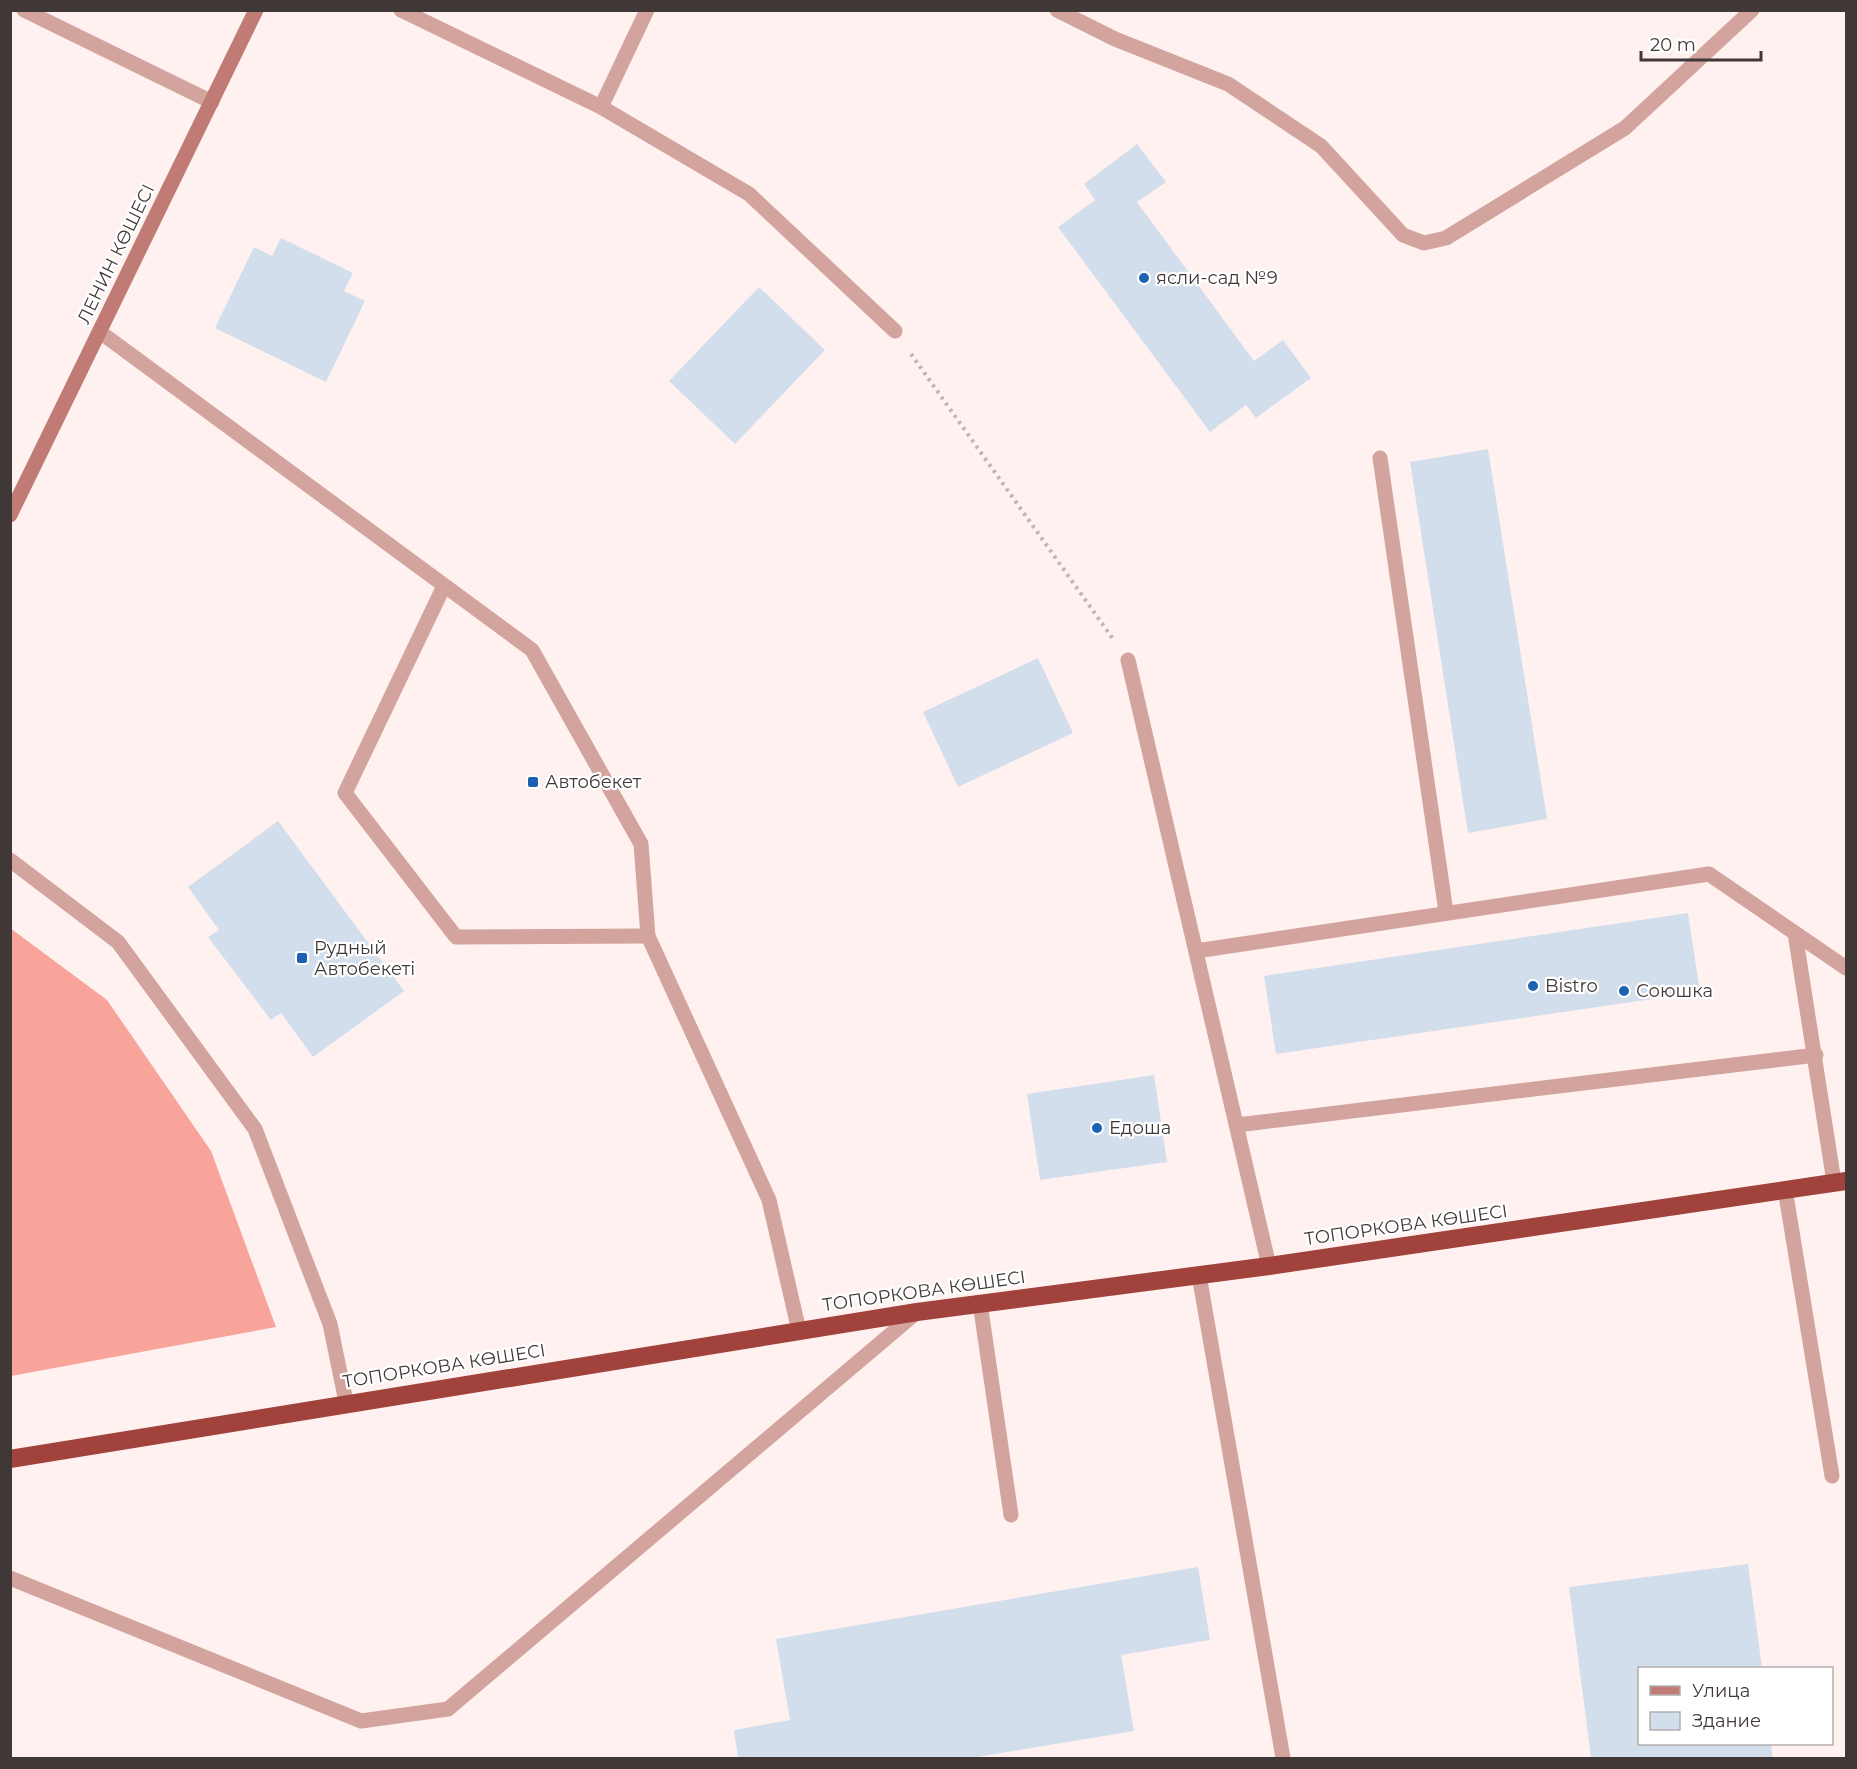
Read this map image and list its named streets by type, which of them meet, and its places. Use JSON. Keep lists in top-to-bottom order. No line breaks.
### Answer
{"streets":{"highway":["ТОПОРКОВА КӨШЕСІ"],"main road":["ЛЕНИН КӨШЕСІ"]},"places":{"other":["ясли-сад №9","Bistro","Союшка","Едоша"],"transit":["Автобекет","Рудный Автобекеті"]},"legend":["Улица","Здание"],"scale_bar":"20 m"}
